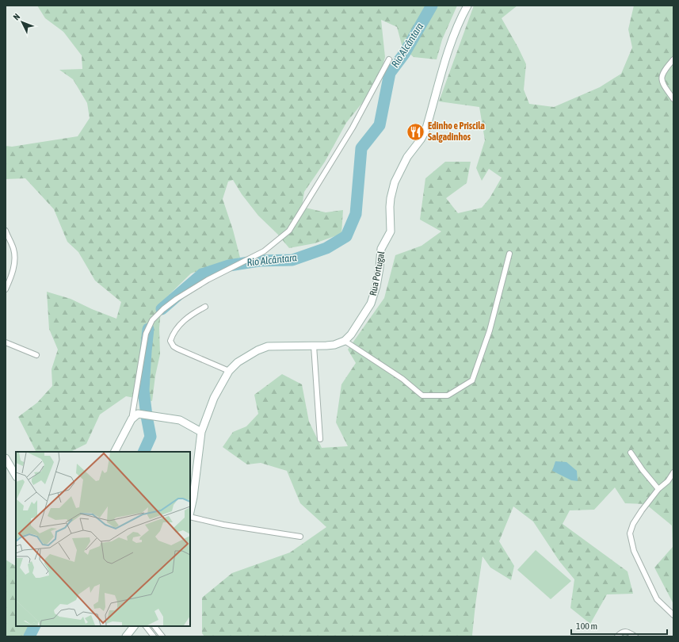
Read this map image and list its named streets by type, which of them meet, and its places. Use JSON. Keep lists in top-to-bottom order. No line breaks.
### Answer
{"streets":{"street":["Rua Portugal"]},"water":["Rio Alcântara"],"places":{"restaurant":["Edinho e Priscila Salgadinhos"]},"scale_bar":"100 m","north":"top left"}
